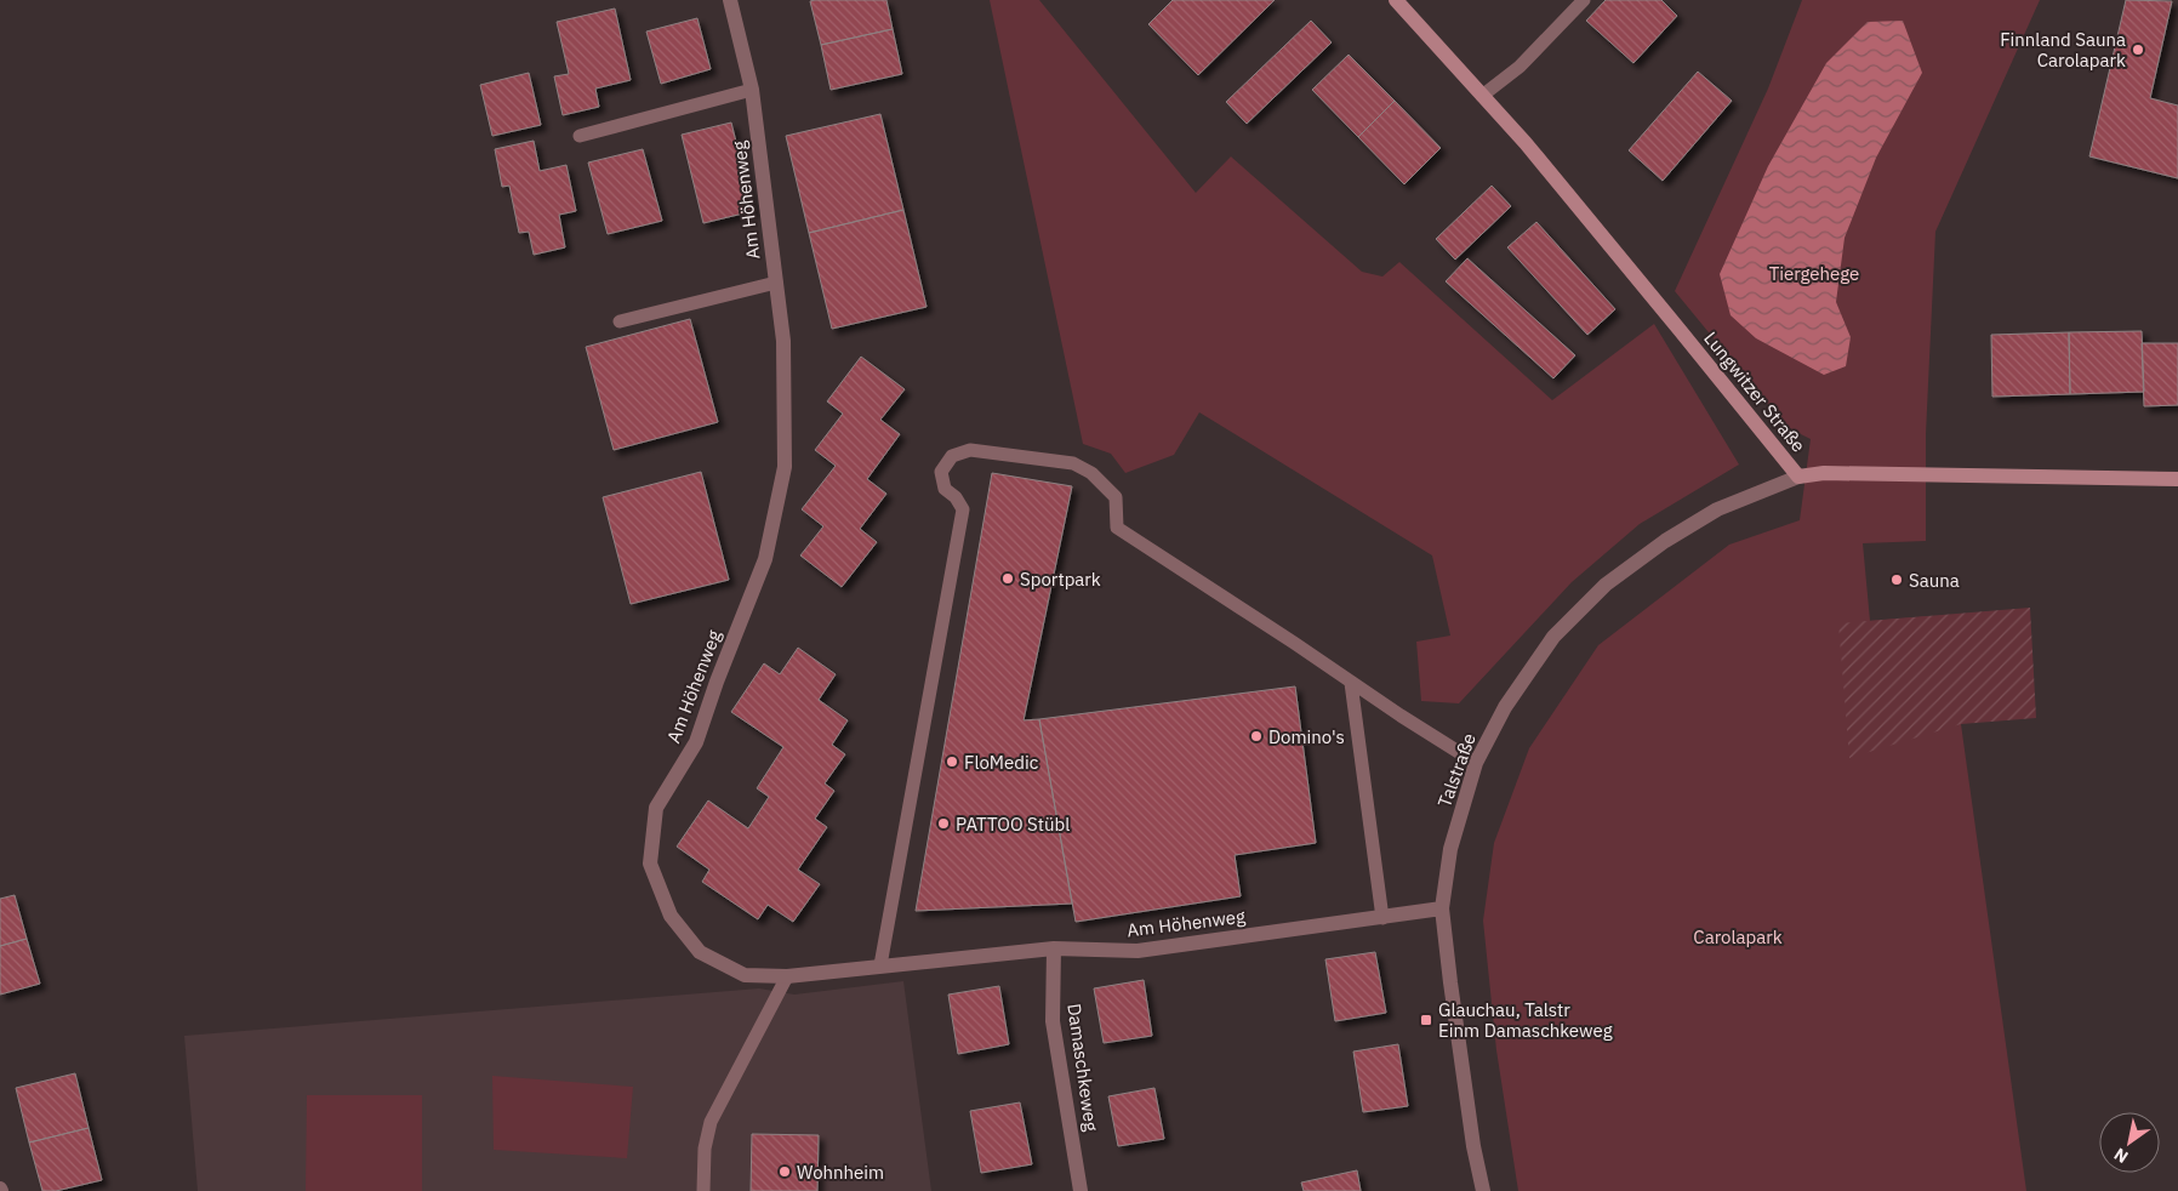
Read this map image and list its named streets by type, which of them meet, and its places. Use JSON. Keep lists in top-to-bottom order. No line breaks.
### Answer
{"streets":{"street":["Am Höhenweg","Lungwitzer Straße","Talstraße","Damaschkeweg"]},"crossings":[["Am Höhenweg","Talstraße"],["Am Höhenweg","Damaschkeweg"],["Lungwitzer Straße","Talstraße"]],"parks":["Tiergehege","Carolapark"],"places":{"other":["Finnland Sauna Carolapark","Sportpark","Sauna","Domino's","FloMedic","PATTOO Stübl","Wohnheim"],"transit":["Glauchau, Talstr Einm Damaschkeweg"]},"north":"bottom left"}
